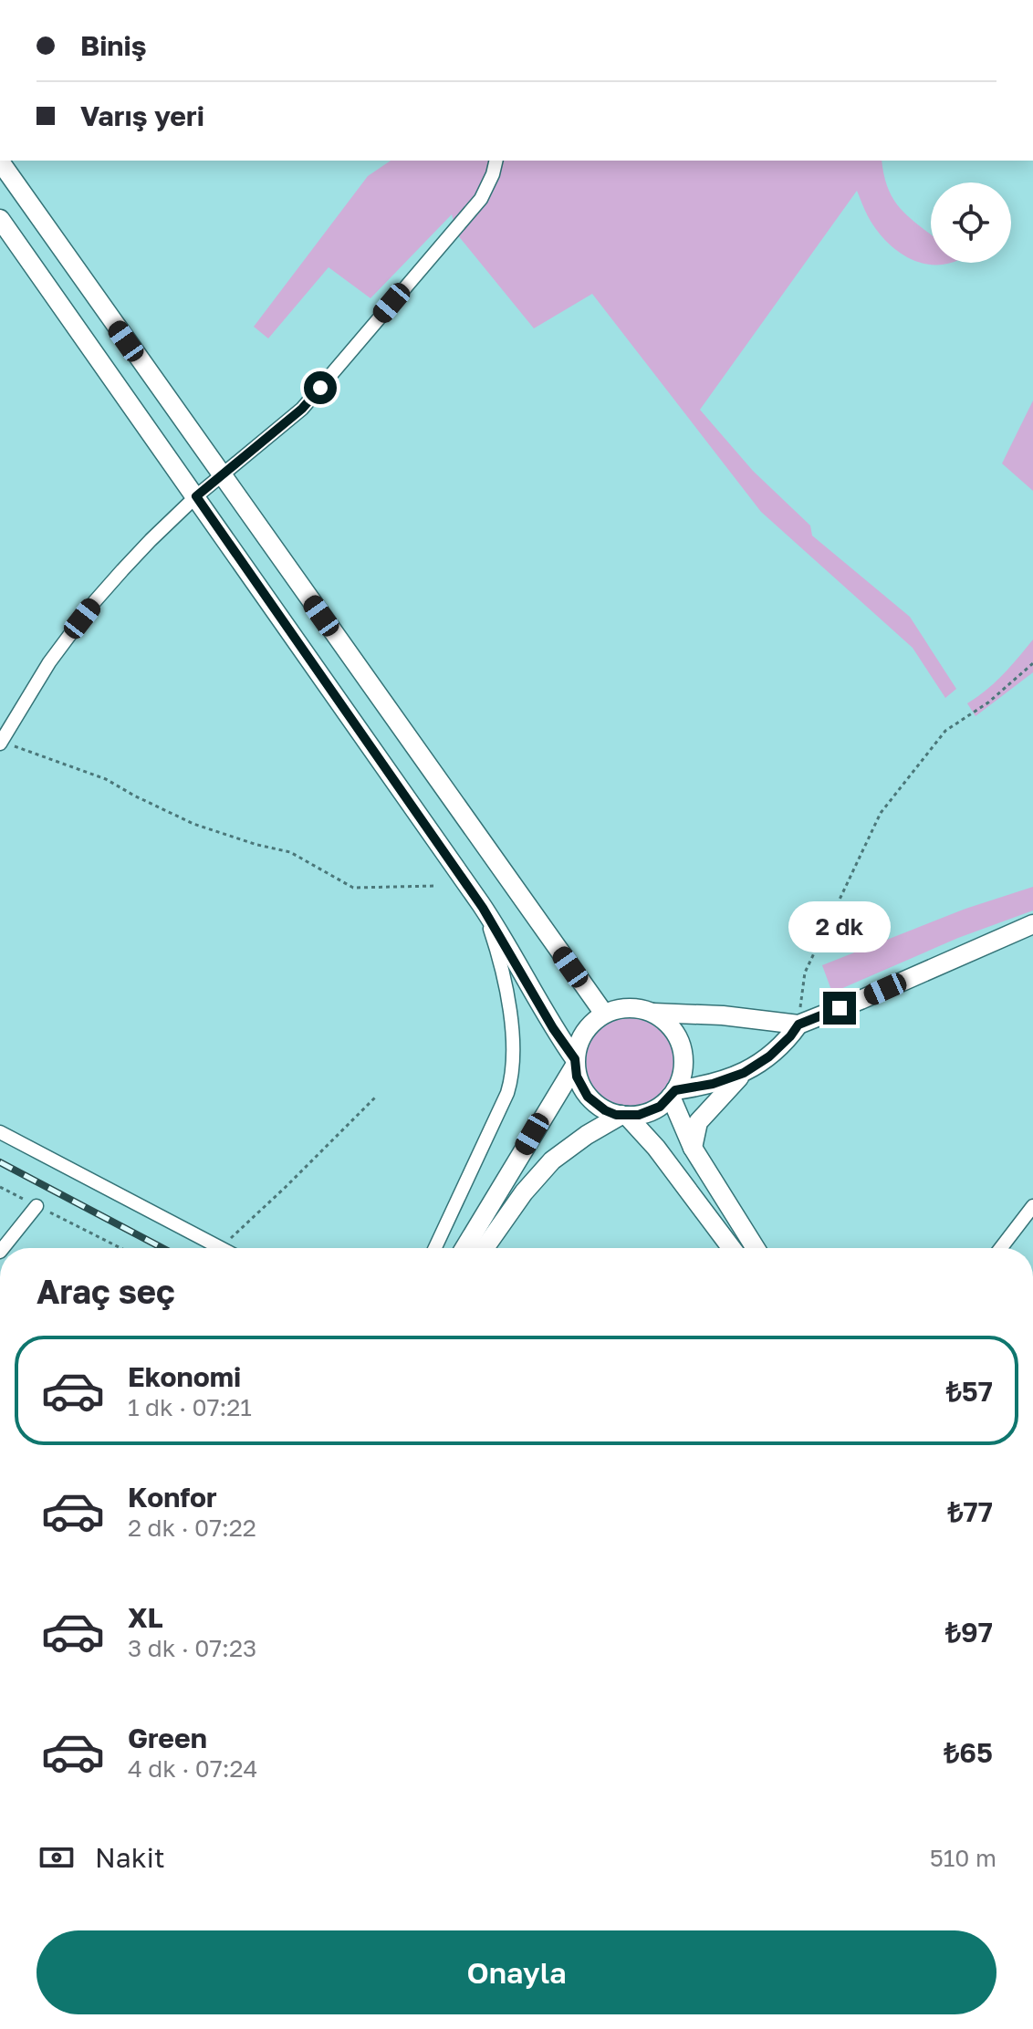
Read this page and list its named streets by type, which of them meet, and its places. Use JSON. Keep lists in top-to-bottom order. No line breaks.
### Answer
{"page":{"banner":["Biniş","Varış yeri"],"bubble":"2 dk","heading":"Araç seç","list":[{"name":"Ekonomi","note":"1 dk · 07:21","value":"₺57"},{"name":"Konfor","note":"2 dk · 07:22","value":"₺77"},{"name":"XL","note":"3 dk · 07:23","value":"₺97"},{"name":"Green","note":"4 dk · 07:24","value":"₺65"}],"pay":["Nakit","510 m"],"buttons":"Onayla"}}
